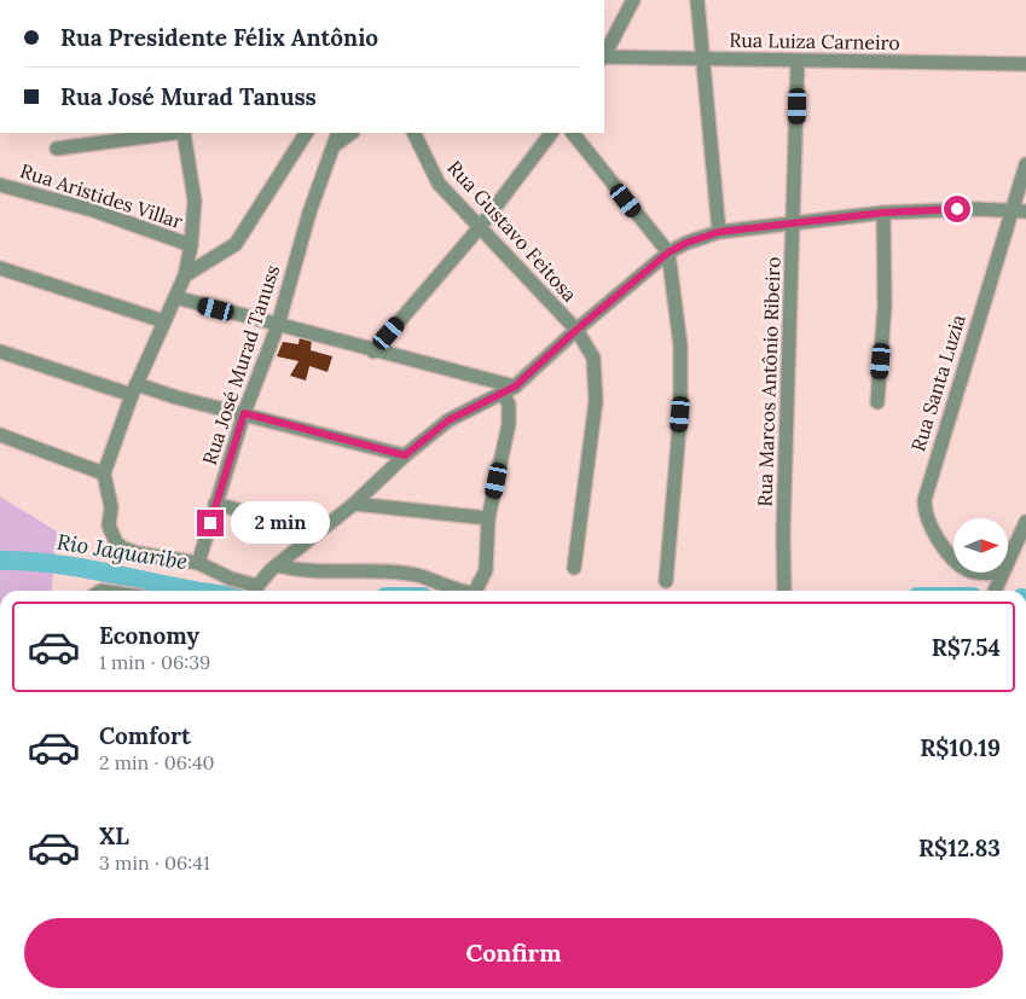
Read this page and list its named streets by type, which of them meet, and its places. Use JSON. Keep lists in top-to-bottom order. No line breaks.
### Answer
{"streets":{"street":["Rua Luiza Carneiro","Rua Aristides Villar","Rua Gustavo Feitosa","Rua José Murad Tanuss","Rua Marcos Antônio Ribeiro","Rua Santa Luzia"]},"crossings":[["Rua Luiza Carneiro","Rua Marcos Antônio Ribeiro"]],"water":["Rio Jaguaribe"],"north":"right","page":{"banner":["Rua Presidente Félix Antônio","Rua José Murad Tanuss"],"bubble":"2 min","list":[{"name":"Economy","note":"1 min · 06:39","value":"R$7.54"},{"name":"Comfort","note":"2 min · 06:40","value":"R$10.19"},{"name":"XL","note":"3 min · 06:41","value":"R$12.83"}],"buttons":"Confirm"}}
